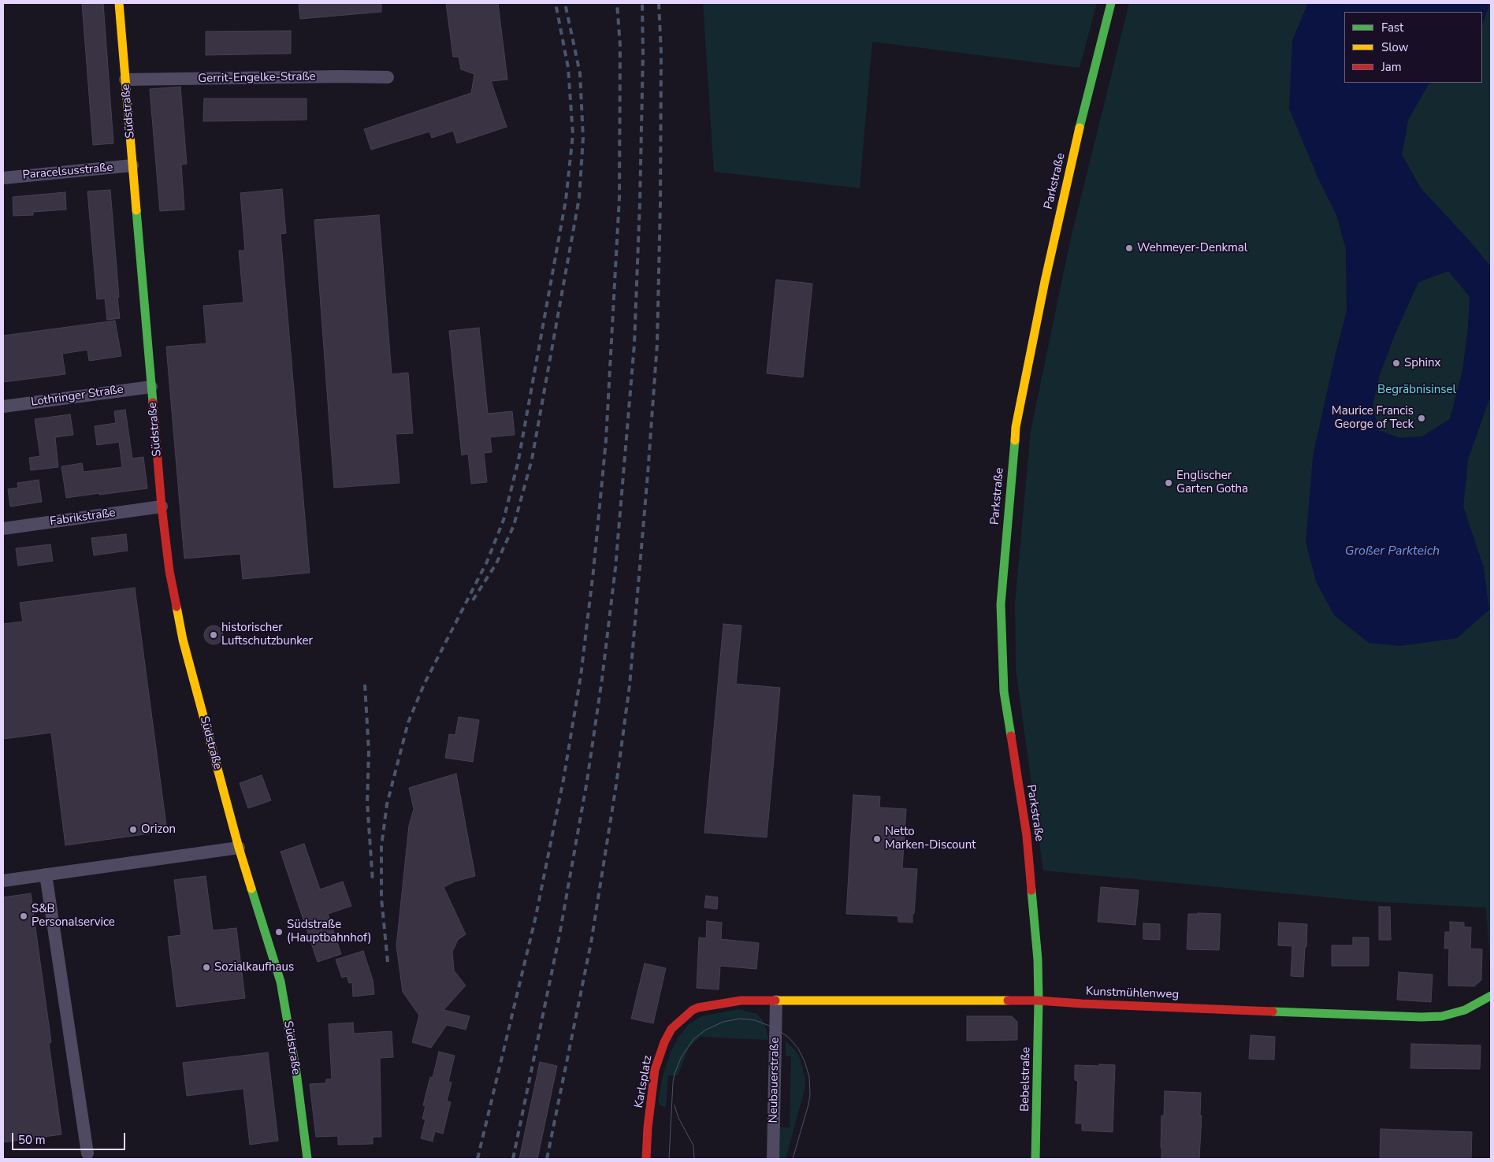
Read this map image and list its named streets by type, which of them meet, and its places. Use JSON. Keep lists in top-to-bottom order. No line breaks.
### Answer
{"streets":{"street":["Gerrit-Engelke-Straße","Südstraße","Paracelsusstraße","Parkstraße","Lothringer Straße","Fabrikstraße","Kunstmühlenweg","Bebelstraße","Neubauerstraße","Karlsplatz"]},"crossings":[["Gerrit-Engelke-Straße","Südstraße"],["Südstraße","Paracelsusstraße"],["Südstraße","Lothringer Straße"],["Südstraße","Fabrikstraße"],["Parkstraße","Kunstmühlenweg"],["Parkstraße","Bebelstraße"],["Kunstmühlenweg","Bebelstraße"],["Kunstmühlenweg","Neubauerstraße"],["Kunstmühlenweg","Karlsplatz"],["Neubauerstraße","Karlsplatz"]],"water":["Großer Parkteich"],"parks":["Begräbnisinsel"],"places":["Wehmeyer-Denkmal","Sphinx","Maurice Francis George of Teck","Englischer Garten Gotha","historischer Luftschutzbunker","Orizon","Netto Marken-Discount","S&B Personalservice","Südstraße (Hauptbahnhof)","Sozialkaufhaus"],"legend":["Fast","Slow","Jam"],"scale_bar":"50 m"}
